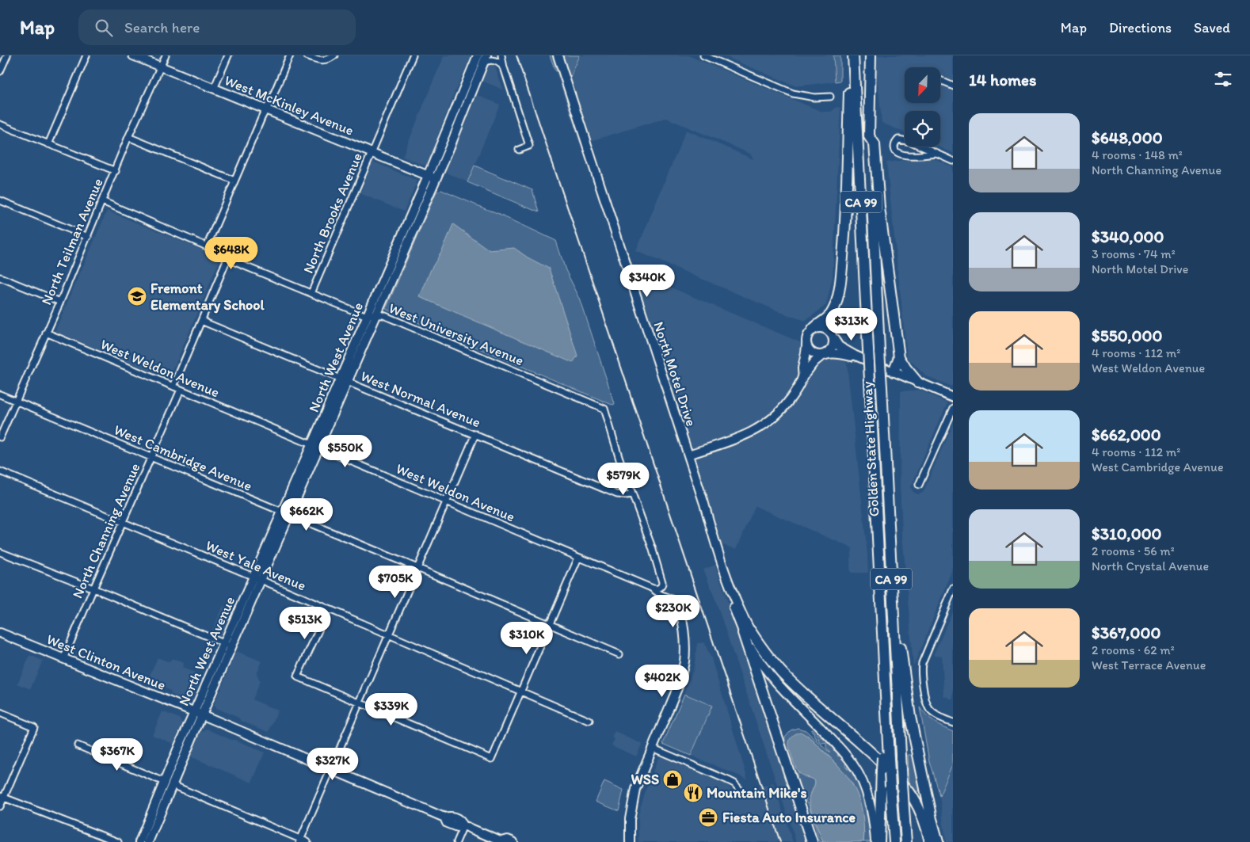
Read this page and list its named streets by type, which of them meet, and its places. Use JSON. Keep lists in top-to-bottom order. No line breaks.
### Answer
{"streets":{"highway":["CA 99","Golden State Highway"],"main road":["West McKinley Avenue","North West Avenue","North Motel Drive","West Clinton Avenue"],"street":["North Brooks Avenue","North Teilman Avenue","West University Avenue","West Weldon Avenue","West Normal Avenue","West Cambridge Avenue","North Channing Avenue","West Yale Avenue"]},"crossings":[["West McKinley Avenue","North Brooks Avenue"],["West McKinley Avenue","North Teilman Avenue"],["West McKinley Avenue","North West Avenue"],["North Brooks Avenue","West University Avenue"],["North Teilman Avenue","West University Avenue"],["North Teilman Avenue","West Weldon Avenue"],["North Teilman Avenue","West Cambridge Avenue"],["West University Avenue","North West Avenue"],["West University Avenue","West Normal Avenue"],["North West Avenue","West Weldon Avenue"],["North West Avenue","West Normal Avenue"],["North West Avenue","West Cambridge Avenue"],["North West Avenue","West Yale Avenue"],["North West Avenue","West Clinton Avenue"],["West Weldon Avenue","North Channing Avenue"],["West Cambridge Avenue","North Channing Avenue"],["North Channing Avenue","West Yale Avenue"],["North Channing Avenue","West Clinton Avenue"]],"places":{"school or university":["Fremont Elementary School"],"shop":["WSS"],"restaurant":["Mountain Mike's"],"office":["Fiesta Auto Insurance"]},"north":"bottom left","page":{"header":"Map","search":"Search here","nav":["Map","Directions","Saved"],"heading":"14 homes","list":[{"name":"$648,000","note":"4 rooms · 148 m² · North Channing Avenue"},{"name":"$340,000","note":"3 rooms · 74 m² · North Motel Drive"},{"name":"$550,000","note":"4 rooms · 112 m² · West Weldon Avenue"},{"name":"$662,000","note":"4 rooms · 112 m² · West Cambridge Avenue"},{"name":"$310,000","note":"2 rooms · 56 m² · North Crystal Avenue"},{"name":"$367,000","note":"2 rooms · 62 m² · West Terrace Avenue"}],"price":["$648K","$340K","$313K","$550K","$579K","$662K","$705K","$230K","$513K","$310K","$402K","$339K","$367K","$327K"]}}
